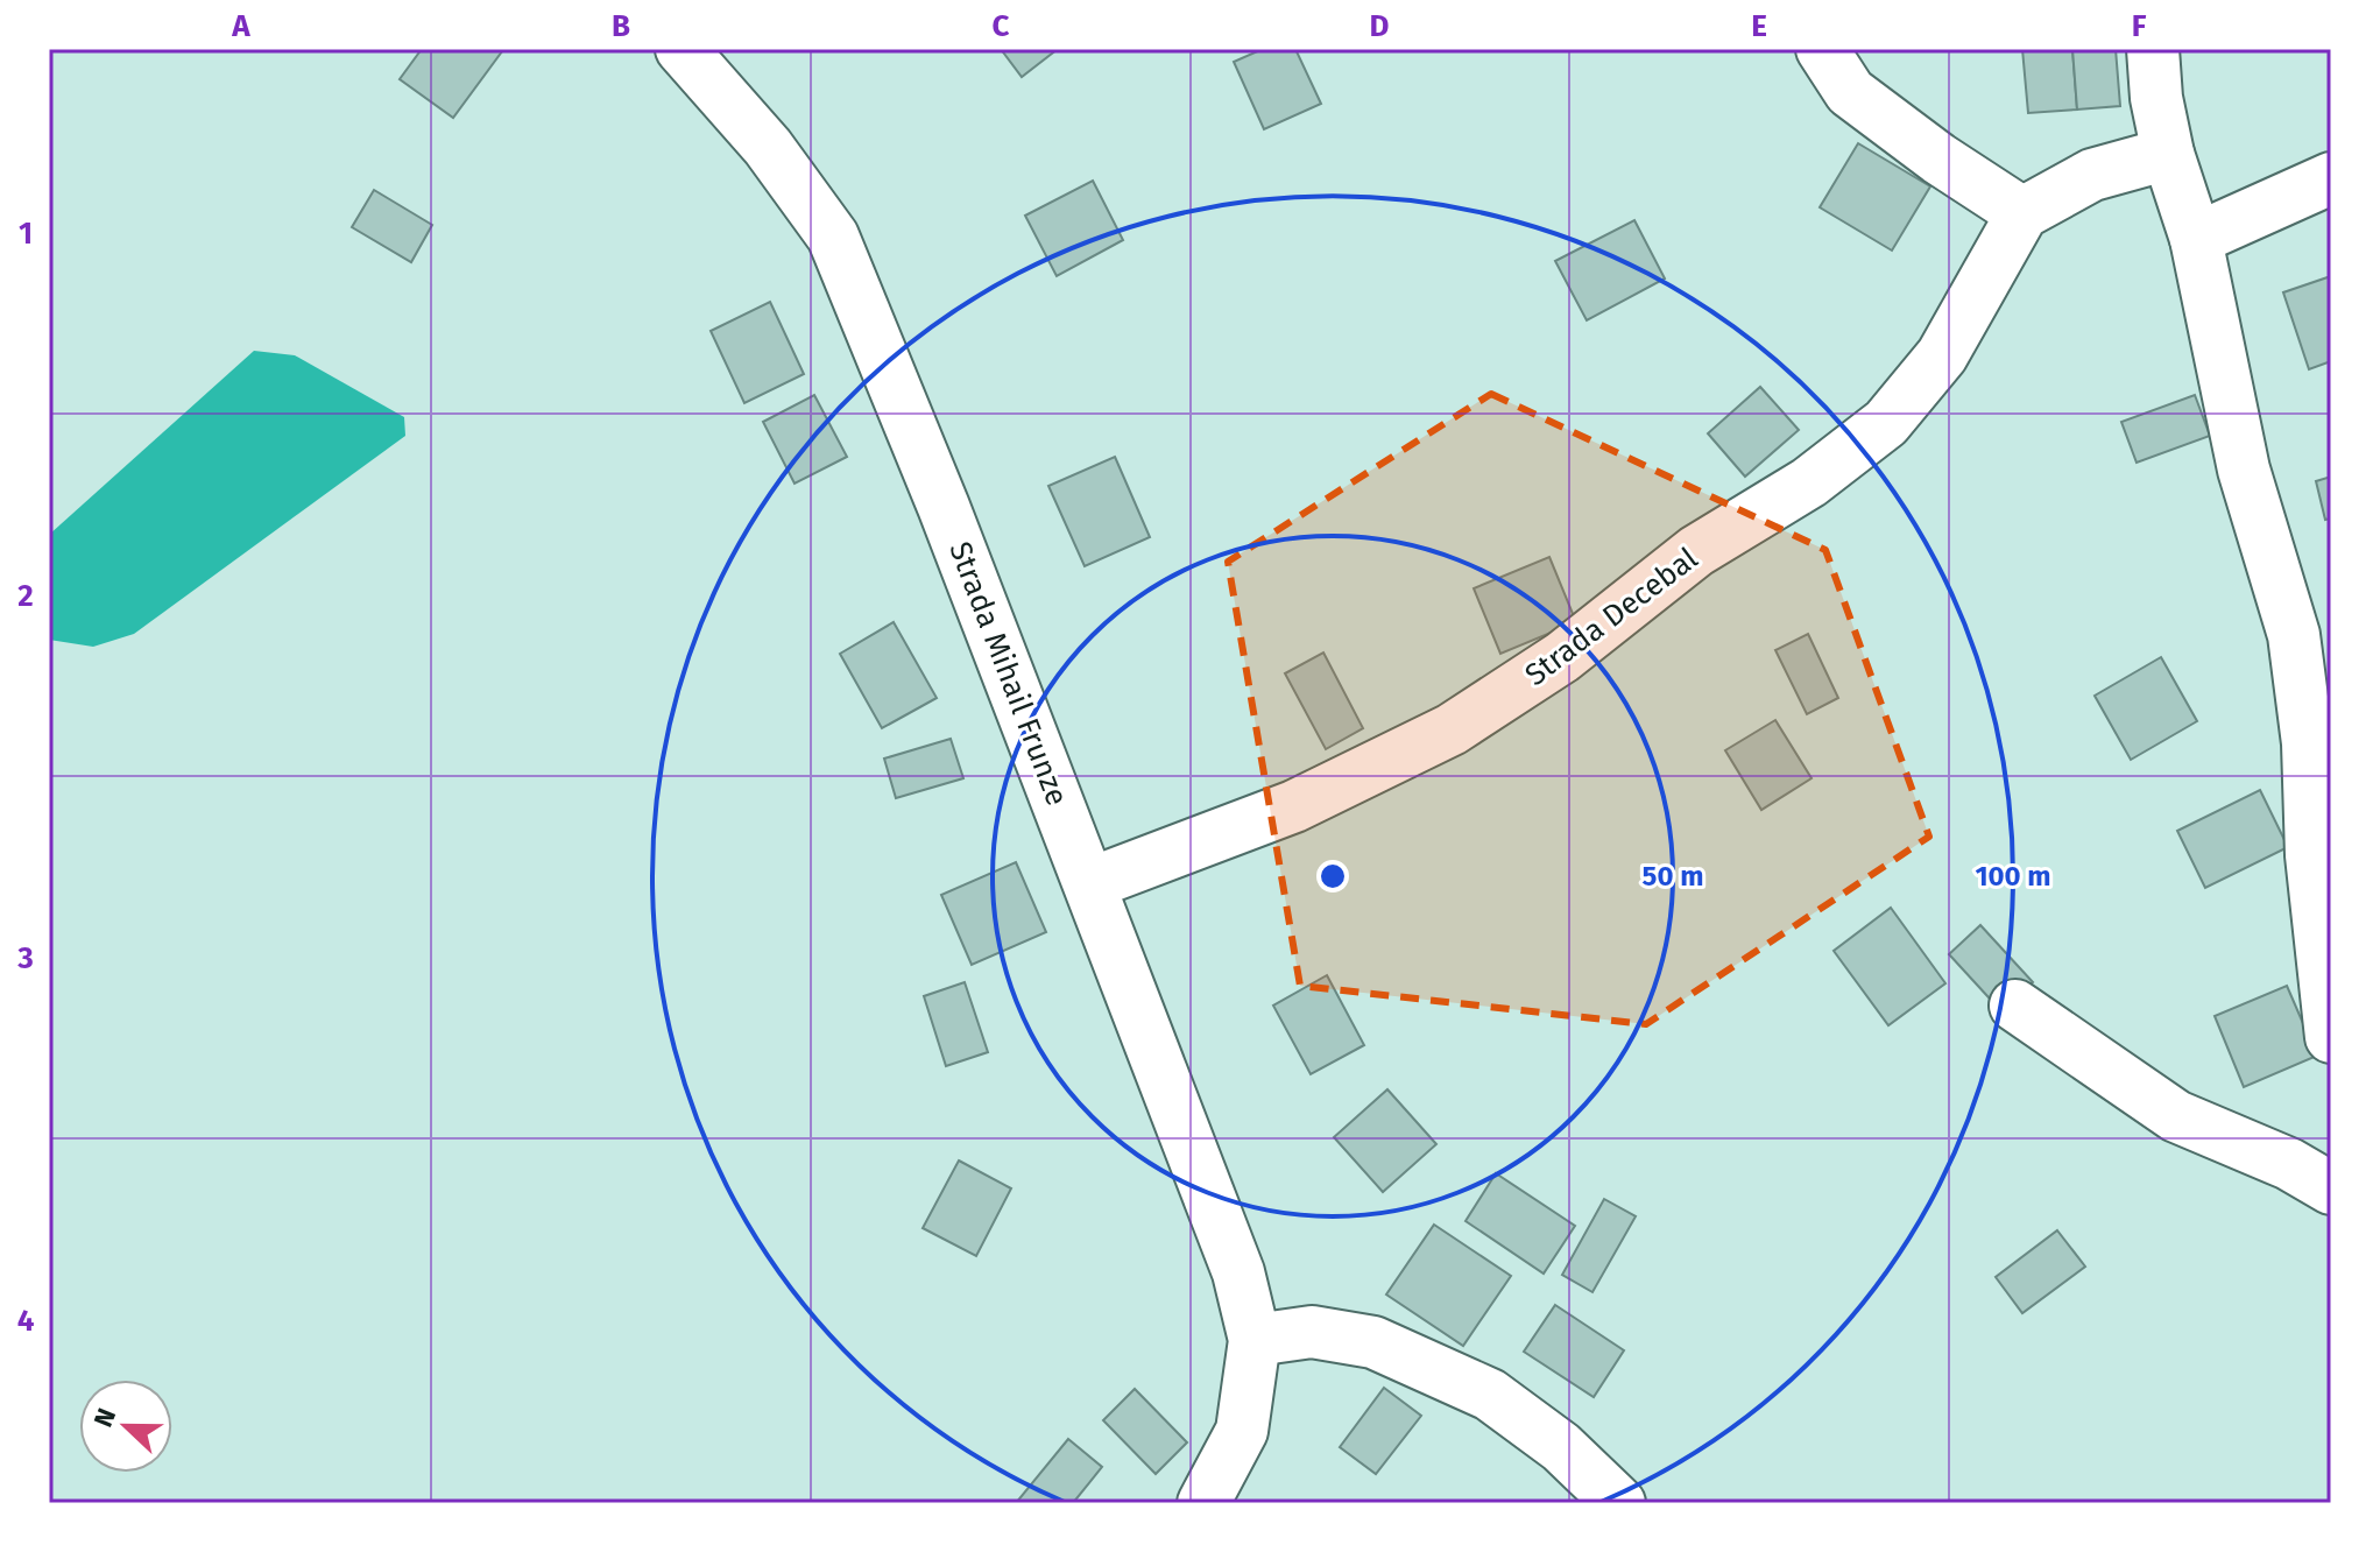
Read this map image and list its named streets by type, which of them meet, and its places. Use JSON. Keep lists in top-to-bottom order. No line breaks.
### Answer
{"streets":{"street":["Strada Decebal","Strada Mihail Frunze"]},"crossings":[["Strada Decebal","Strada Mihail Frunze"]],"north":"left","grid":{"columns":["A","B","C","D","E","F"],"rows":["1","2","3","4"]},"rings":["50 m","100 m"]}
